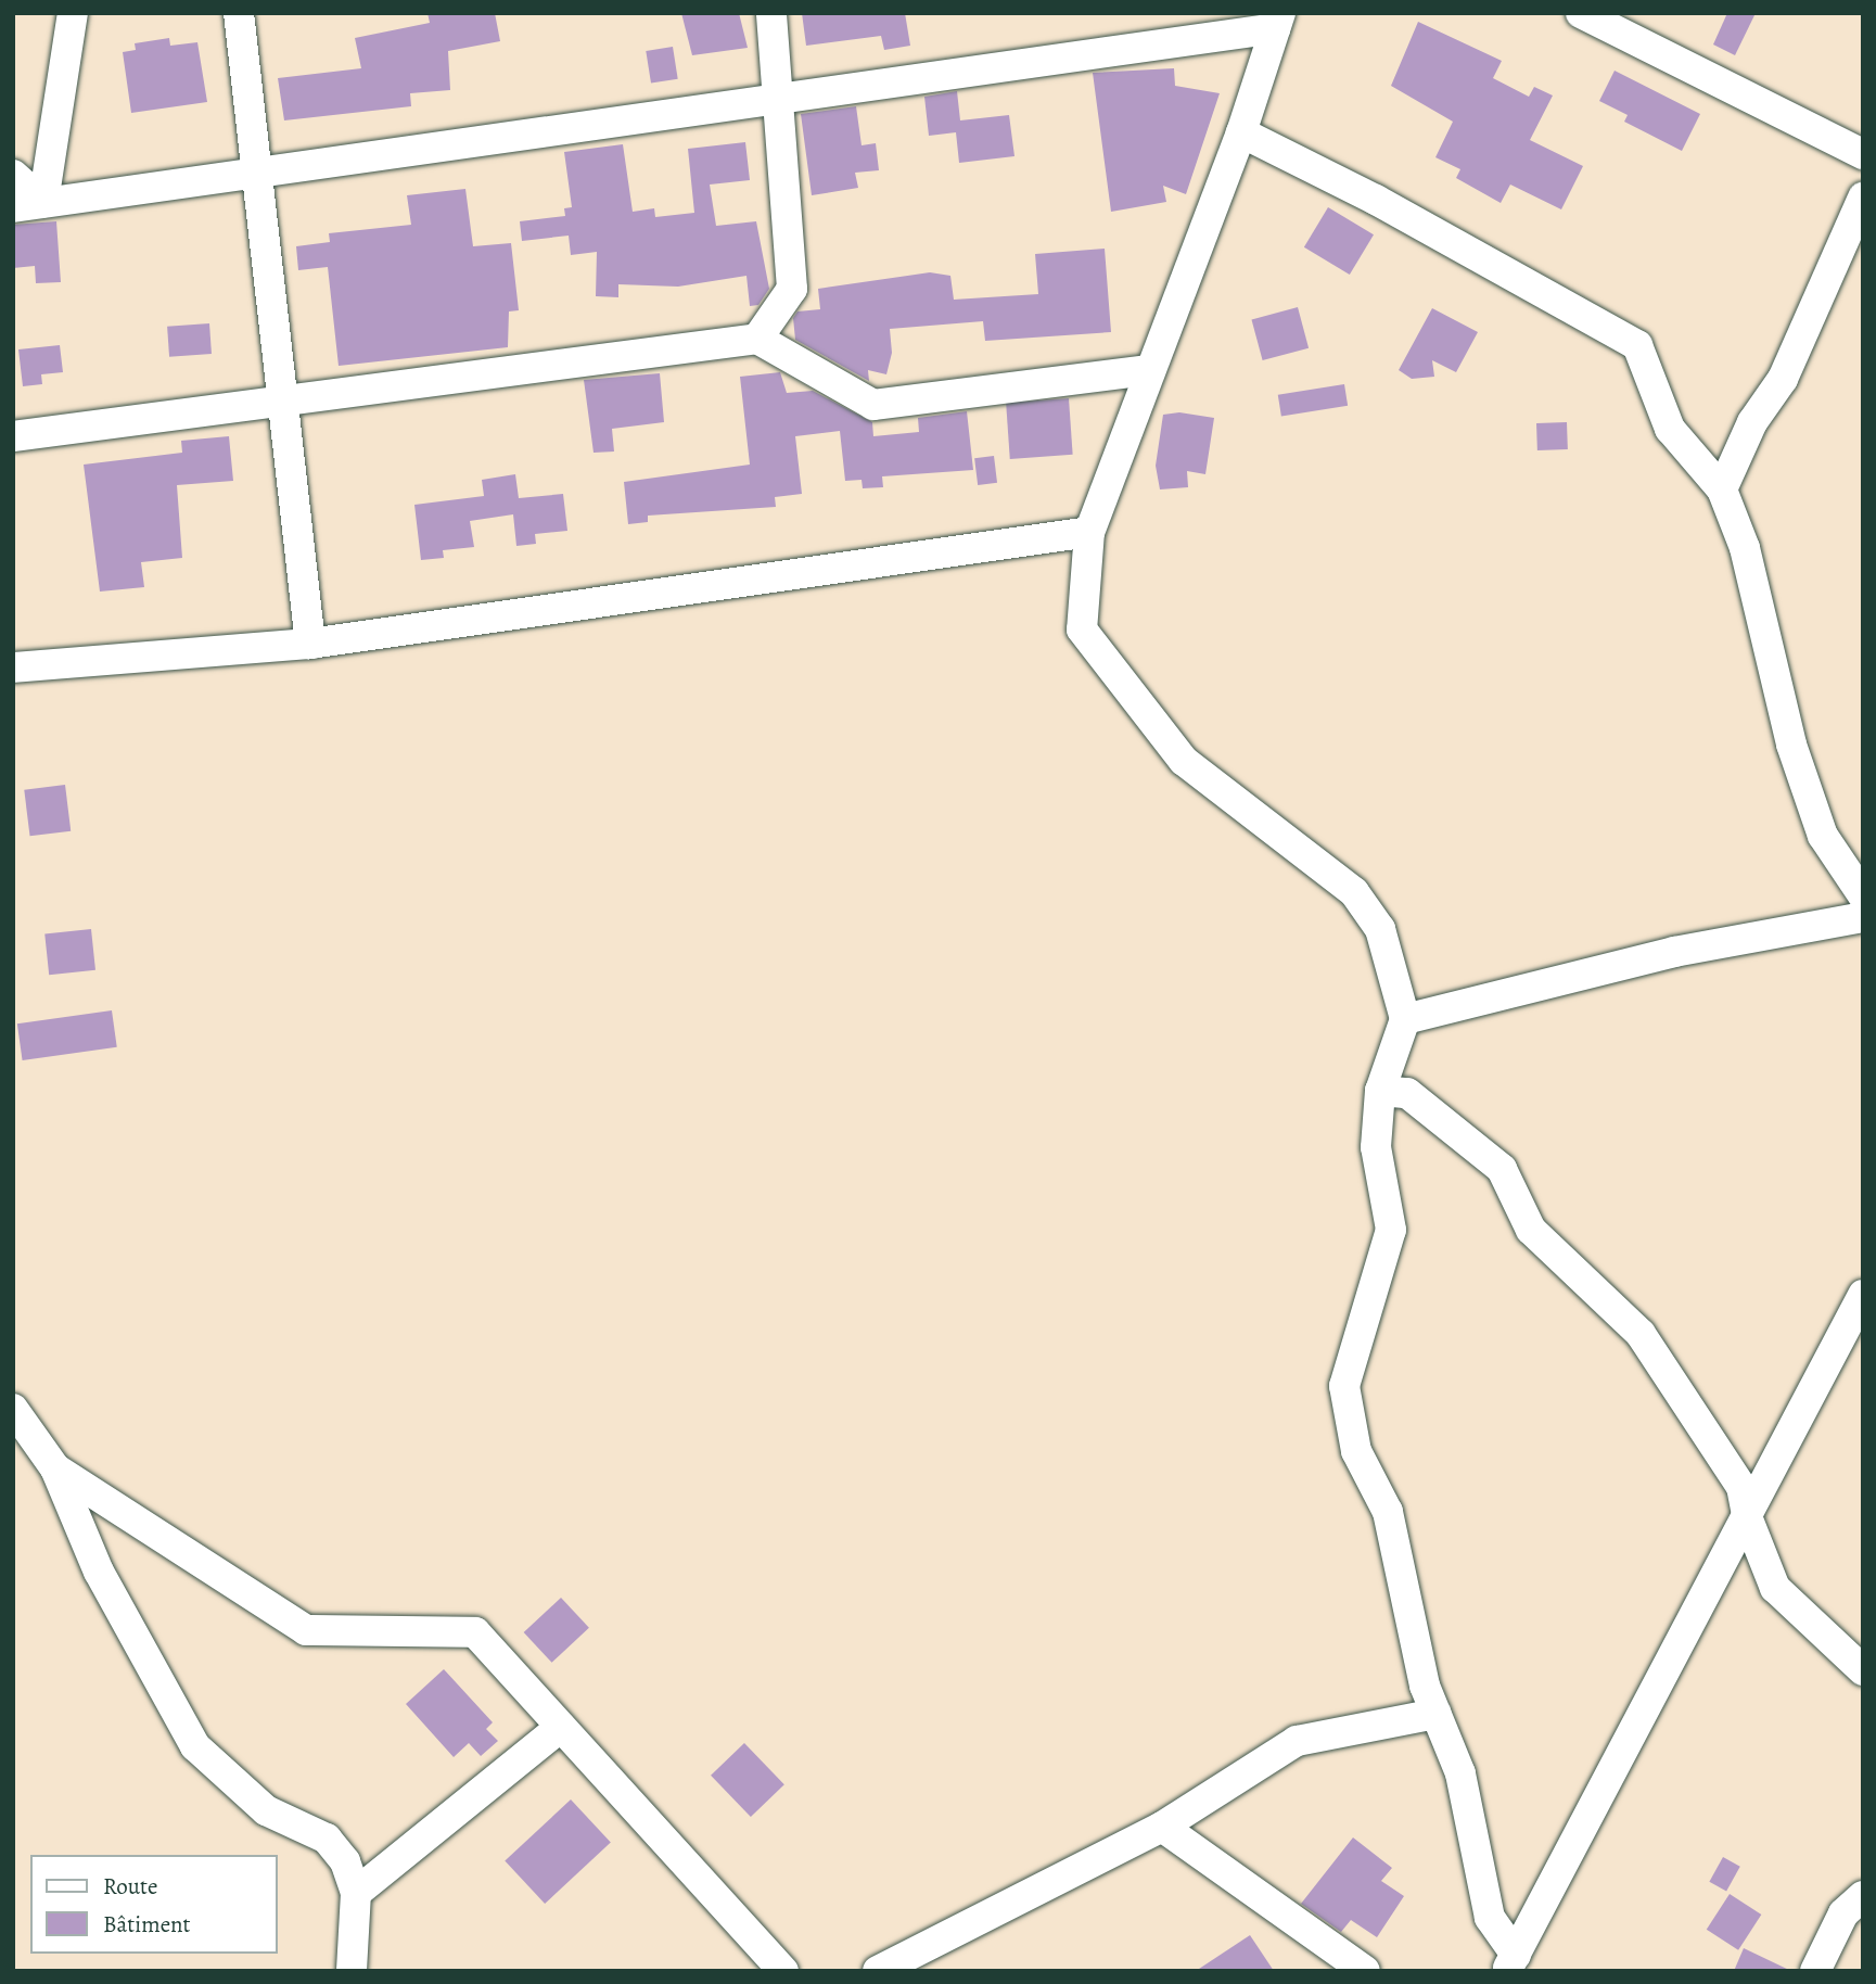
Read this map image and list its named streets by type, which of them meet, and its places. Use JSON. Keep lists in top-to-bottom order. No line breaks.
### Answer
{"legend":["Route","Bâtiment"]}
